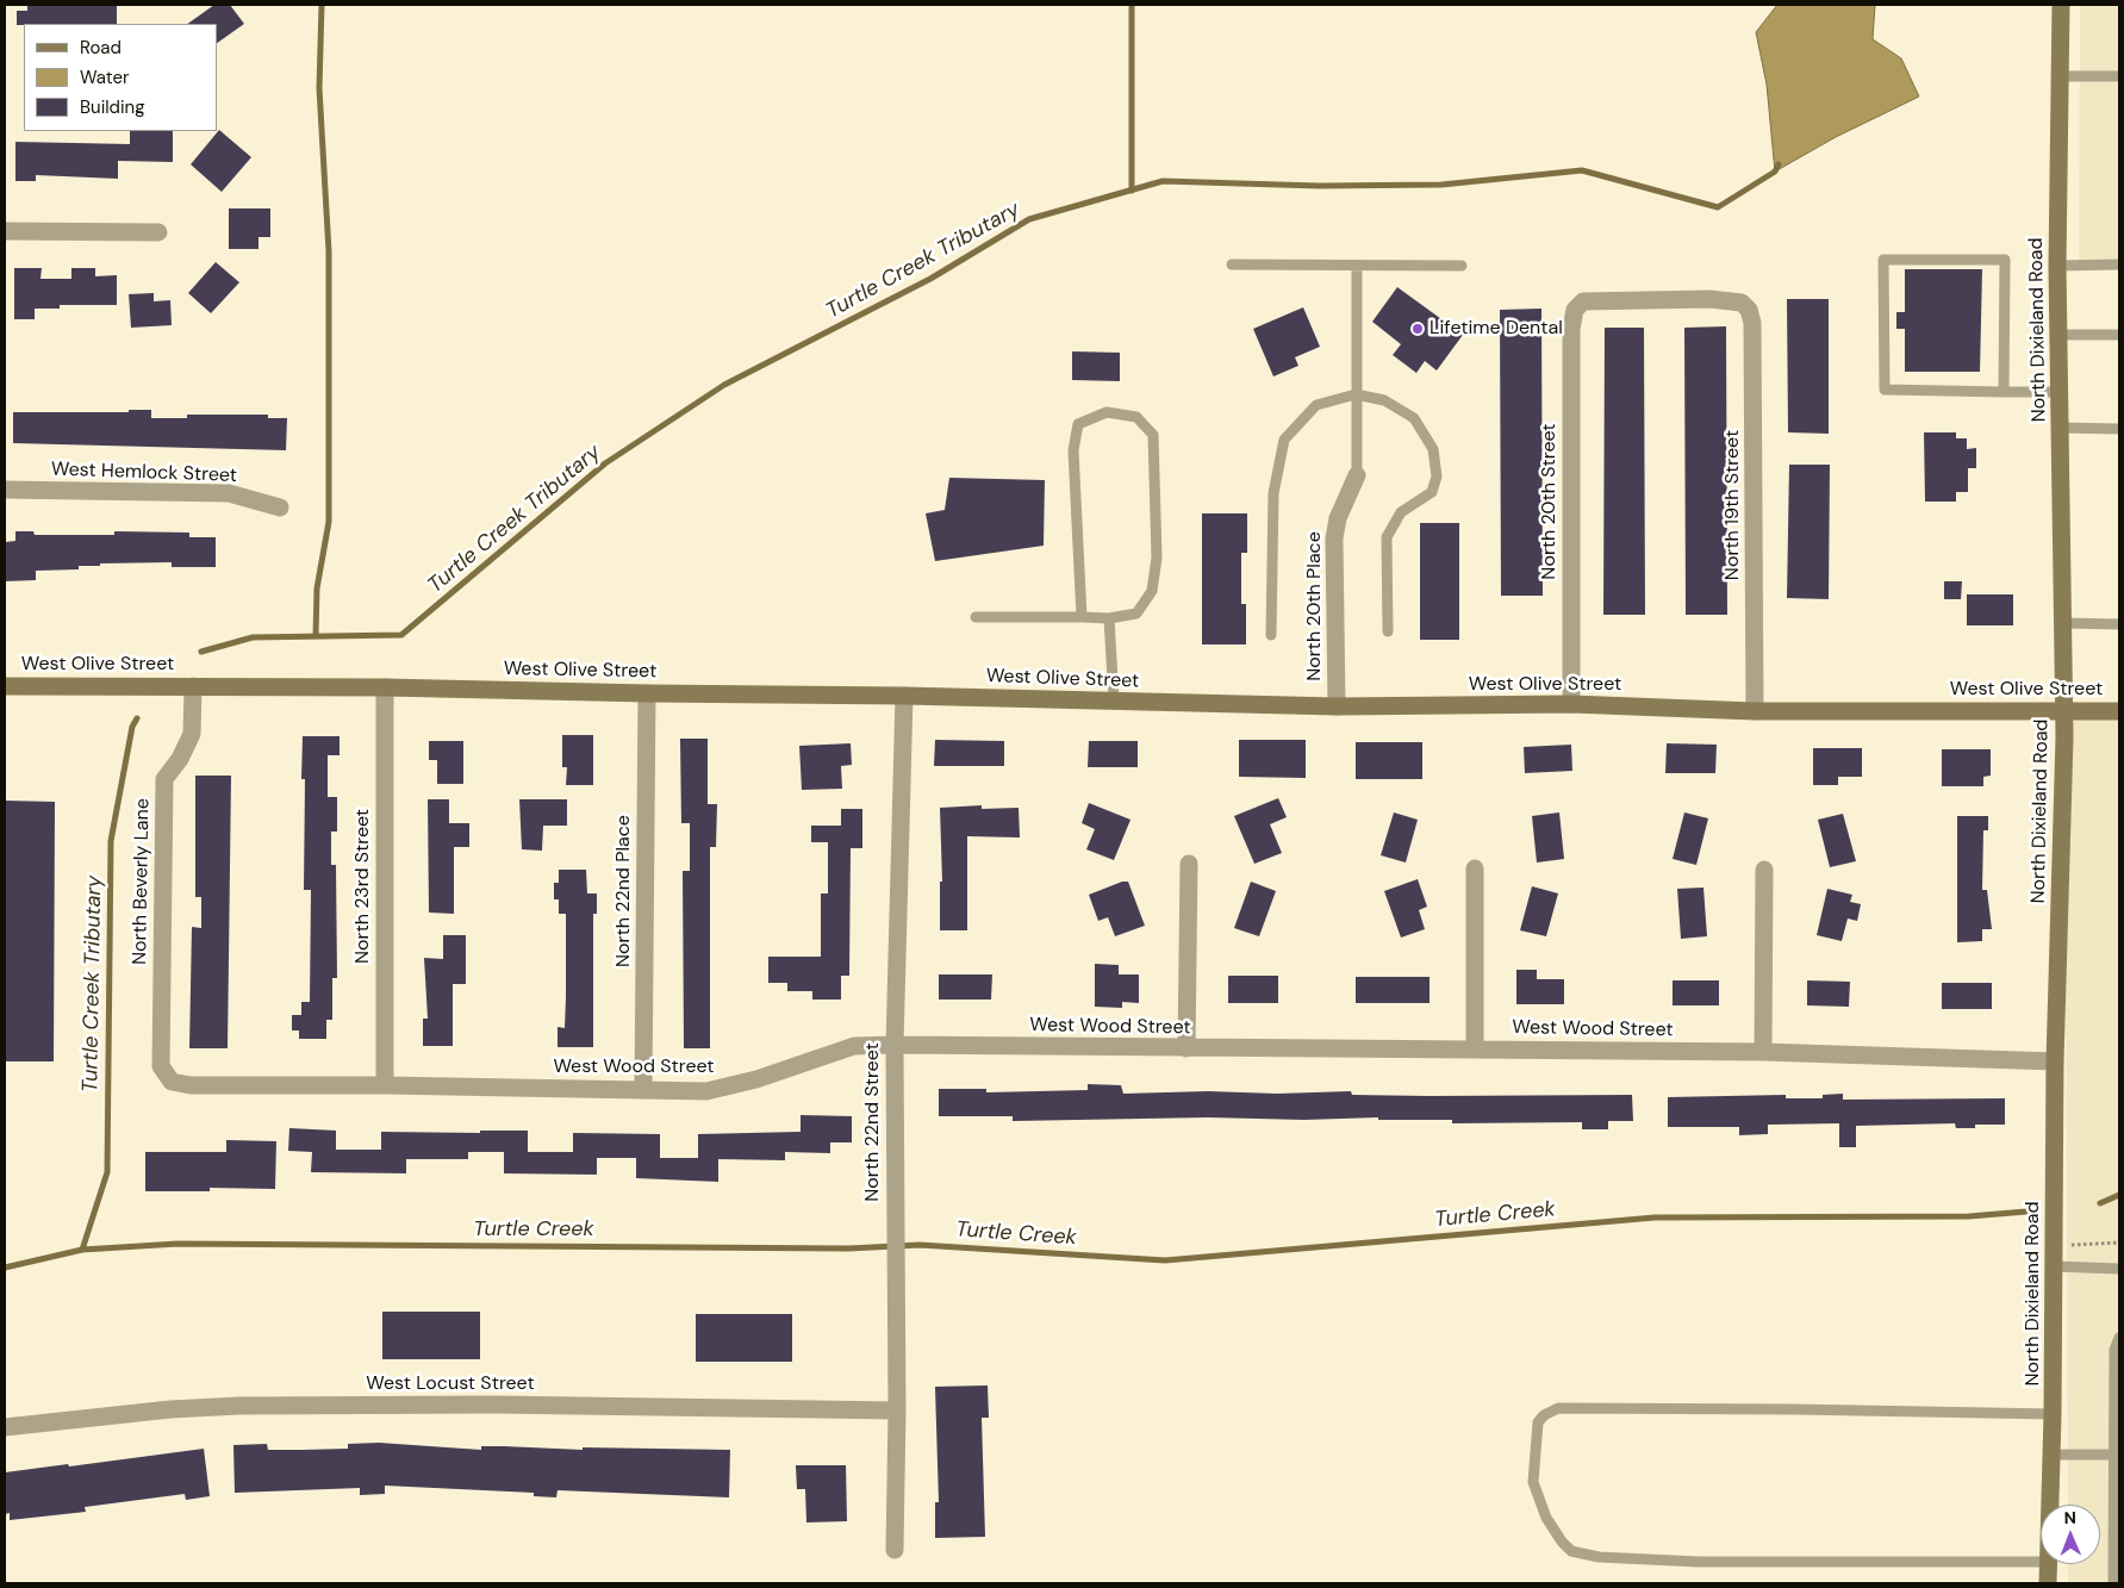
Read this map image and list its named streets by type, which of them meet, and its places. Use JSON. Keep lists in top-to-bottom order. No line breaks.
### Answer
{"streets":{"main road":["North Dixieland Road","West Olive Street"],"street":["West Hemlock Street","North 20th Street","North 19th Street","North 20th Place","North Beverly Lane","North 23rd Street","North 22nd Place","West Wood Street","North 22nd Street","West Locust Street"]},"crossings":[["North Dixieland Road","West Olive Street"],["North Dixieland Road","West Wood Street"],["North 20th Street","North 19th Street"],["North 20th Street","West Olive Street"],["North 19th Street","West Olive Street"],["North 20th Place","West Olive Street"],["West Olive Street","North Beverly Lane"],["West Olive Street","North 23rd Street"],["West Olive Street","North 22nd Place"],["West Olive Street","North 22nd Street"],["North Beverly Lane","West Wood Street"],["North 23rd Street","West Wood Street"],["North 22nd Place","West Wood Street"],["West Wood Street","North 22nd Street"],["North 22nd Street","West Locust Street"]],"water":["Turtle Creek Tributary","Turtle Creek"],"places":["Lifetime Dental"],"legend":["Road","Water","Building"],"north":"top"}
